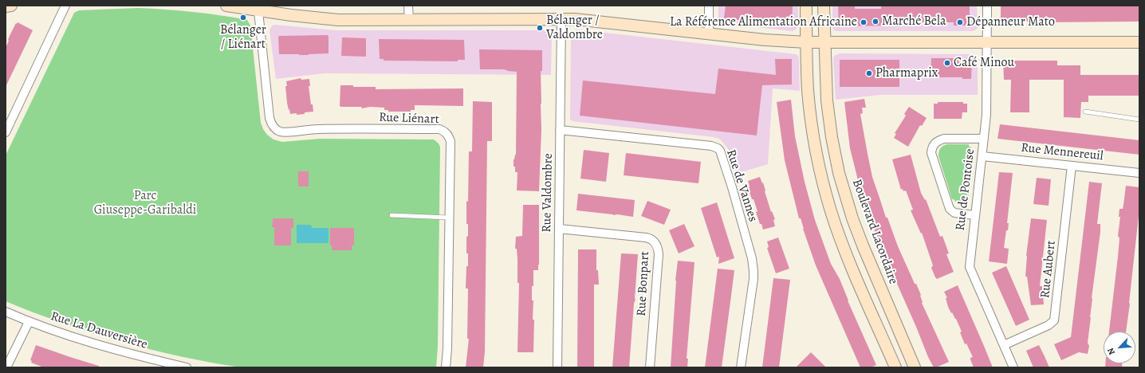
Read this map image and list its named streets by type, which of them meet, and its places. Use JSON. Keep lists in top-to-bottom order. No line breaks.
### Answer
{"streets":{"street":["Rue Liénart","Rue Mennereuil","Rue de Vannes","Rue de Pontoise","Rue Valdombre","Boulevard Lacordaire","Rue Aubert","Rue Bonpart","Rue La Dauversière"]},"crossings":[["Rue Mennereuil","Rue de Pontoise"],["Rue Mennereuil","Rue Aubert"],["Rue de Vannes","Rue Valdombre"],["Rue de Pontoise","Rue Aubert"],["Rue Valdombre","Rue Bonpart"]],"parks":["Parc Giuseppe-Garibaldi"],"places":["Bélanger / Liénart","Marché Bela","La Référence Alimentation Africaine","Dépanneur Mato","Bélanger / Valdombre","Café Minou","Pharmaprix"],"north":"bottom left"}
